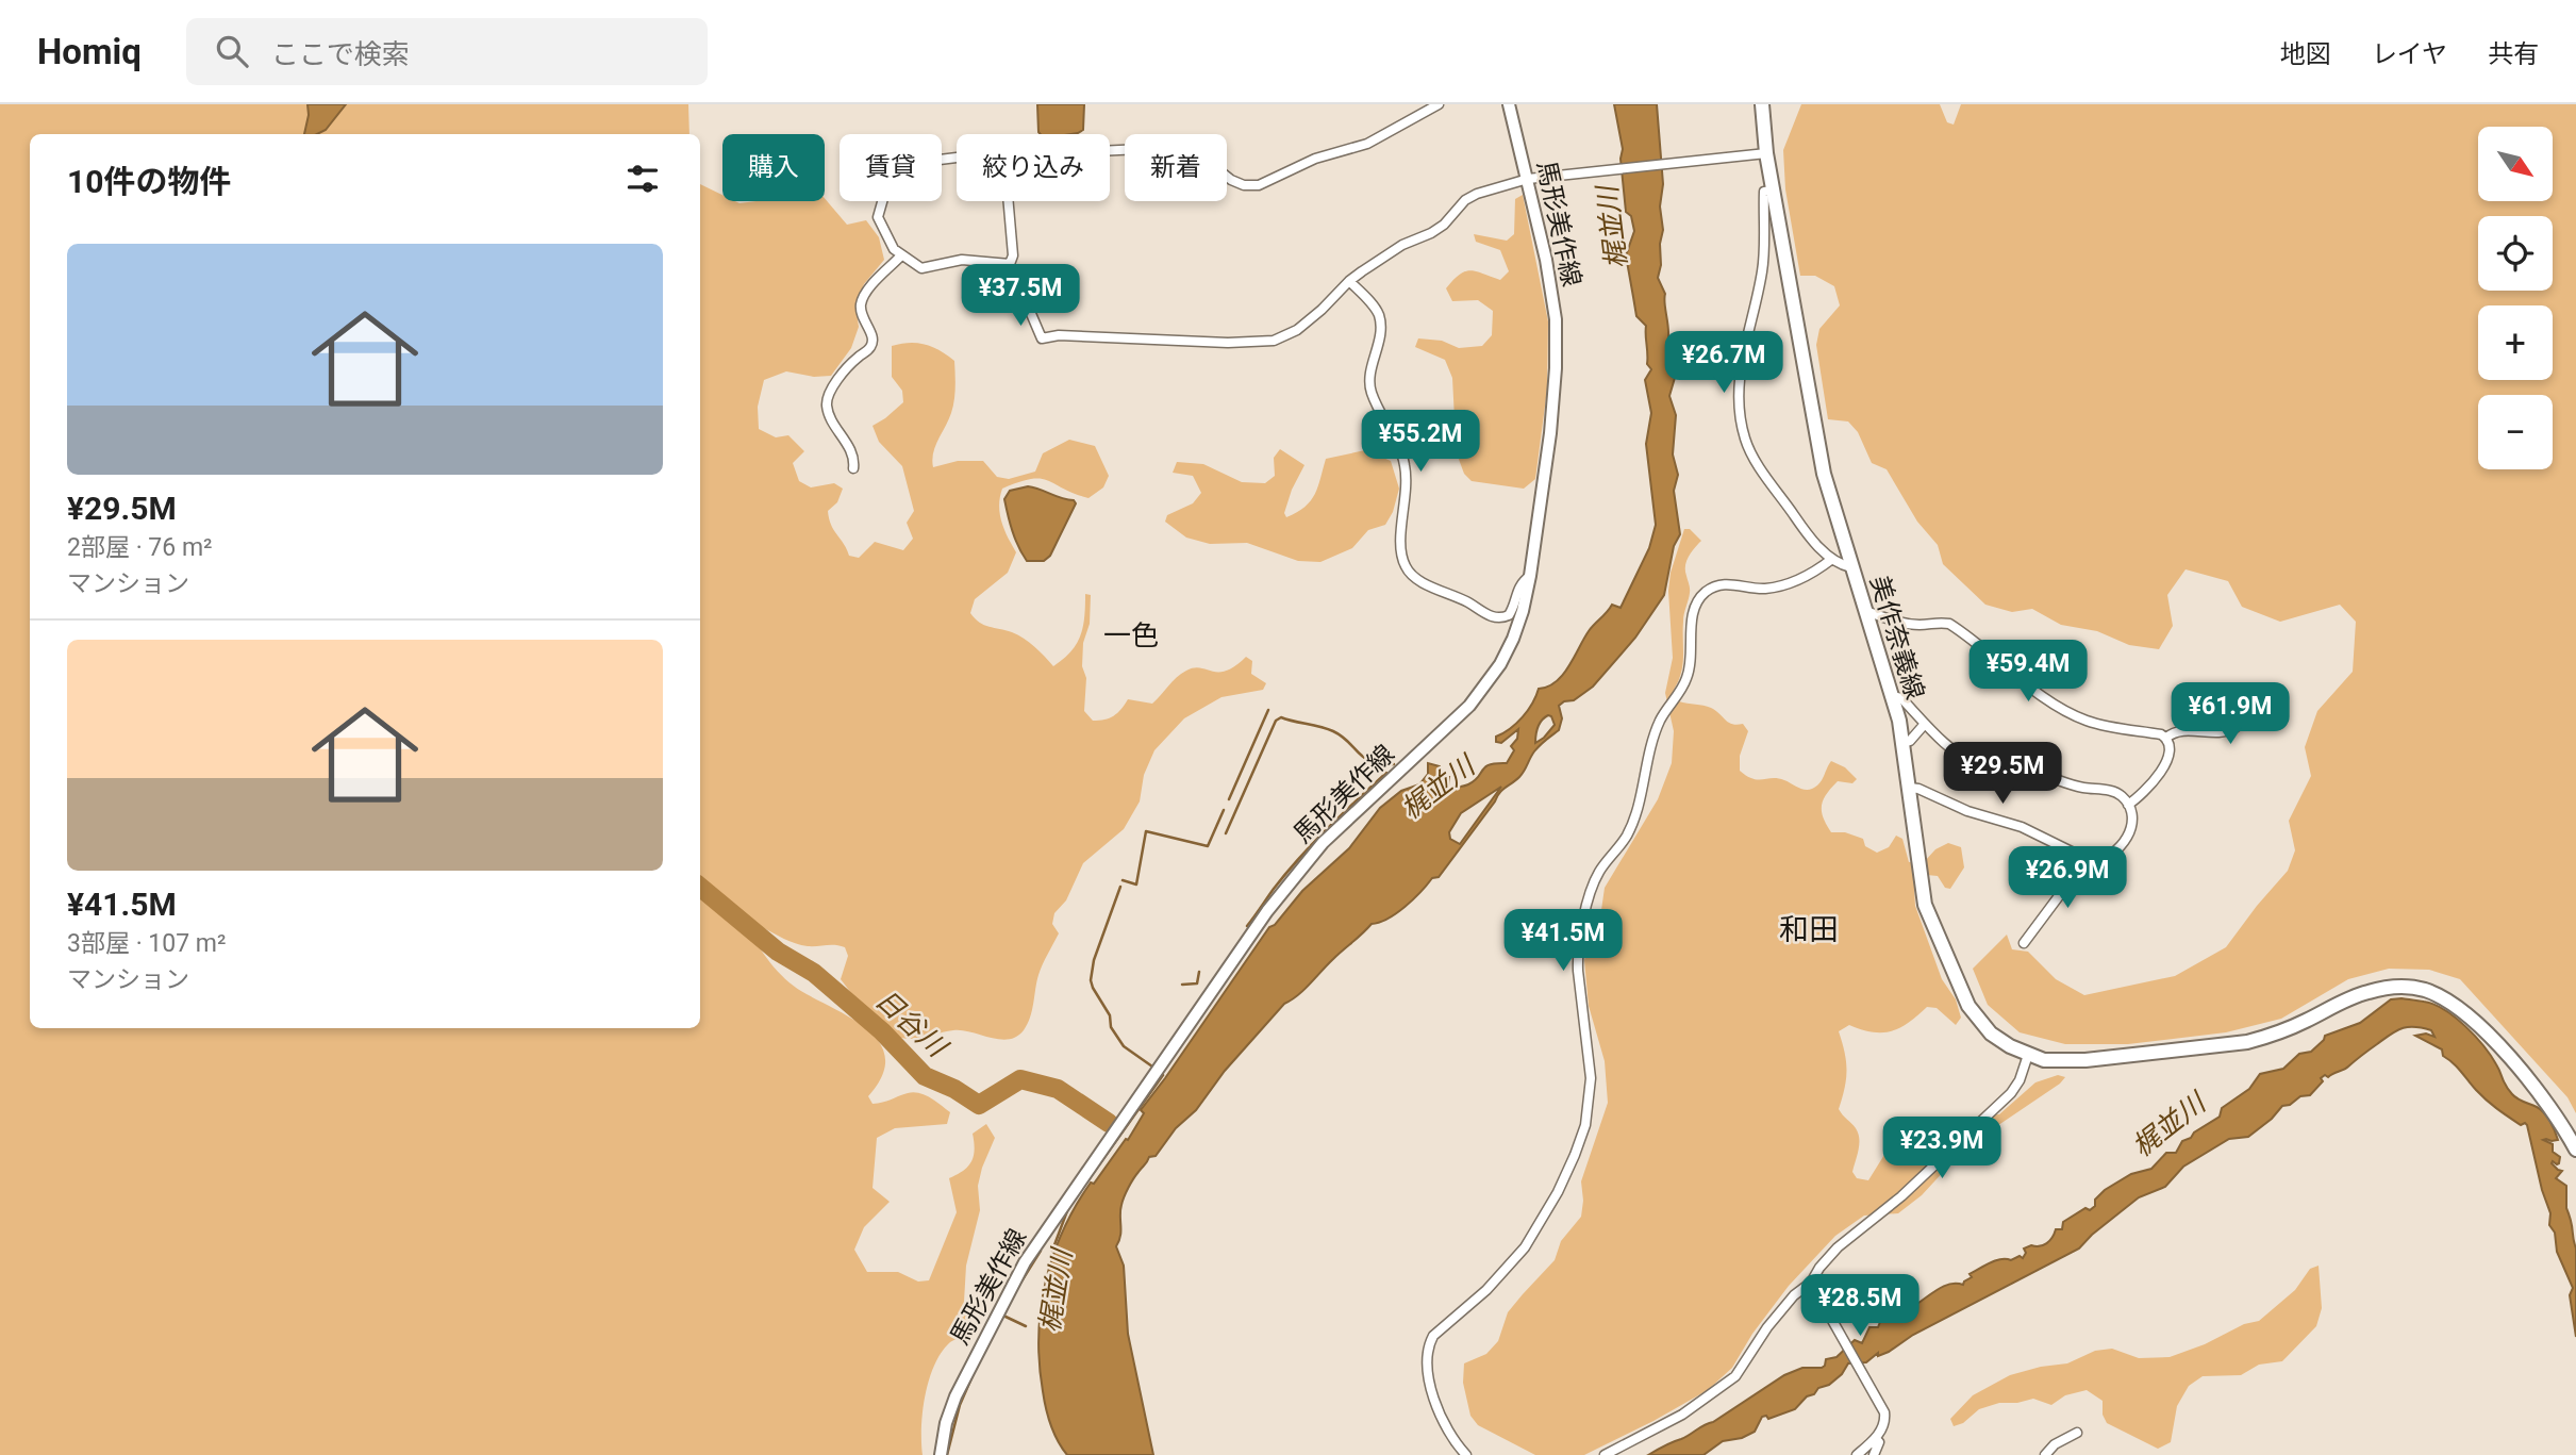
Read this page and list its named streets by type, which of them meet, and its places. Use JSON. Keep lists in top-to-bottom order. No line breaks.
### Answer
{"streets":{"main road":["馬形美作線","美作奈義線"]},"districts":["一色","和田"],"water":["梶並川","日谷川"],"north":"bottom right","page":{"header":"Homiq","search":"ここで検索","nav":["地図","レイヤ","共有"],"map_buttons":["+","−"],"chip":["購入","賃貸","絞り込み","新着"],"heading":"10件の物件","list":[{"name":"¥29.5M","note":"2部屋 · 76 m² · マンション"},{"name":"¥41.5M","note":"3部屋 · 107 m² · マンション"}],"price":["¥37.5M","¥26.7M","¥55.2M","¥59.4M","¥61.9M","¥29.5M","¥26.9M","¥41.5M","¥23.9M","¥28.5M"]}}
